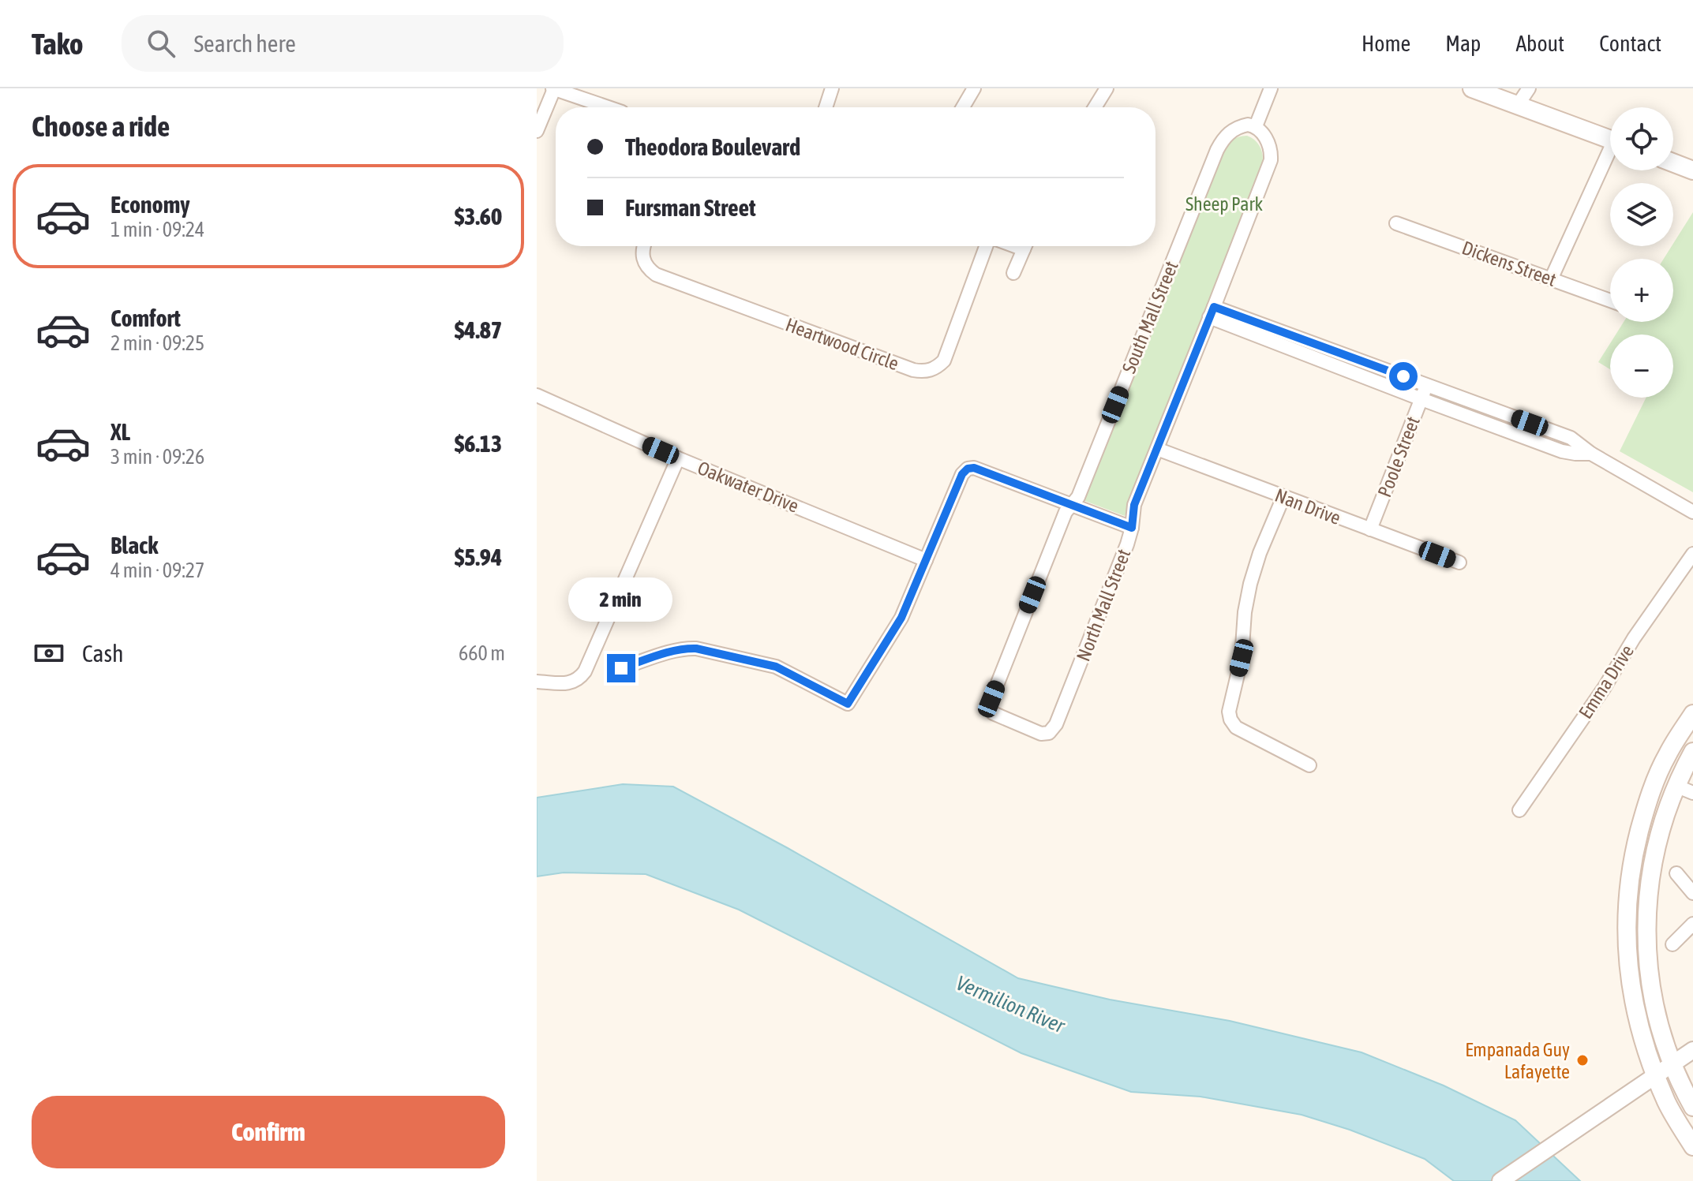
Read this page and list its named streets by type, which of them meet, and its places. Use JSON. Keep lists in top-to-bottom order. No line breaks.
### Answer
{"streets":{"street":["Dickens Street","South Mall Street","Heartwood Circle","Poole Street","Oakwater Drive","Nan Drive","North Mall Street","Emma Drive"]},"crossings":[["South Mall Street","North Mall Street"],["Poole Street","Nan Drive"],["Nan Drive","North Mall Street"]],"water":["Vermilion River"],"parks":["Sheep Park"],"places":["Empanada Guy Lafayette"],"page":{"header":"Tako","search":"Search here","nav":["Home","Map","About","Contact"],"heading":"Choose a ride","map_buttons":["+","−"],"banner":["Theodora Boulevard","Fursman Street"],"list":[{"name":"Economy","note":"1 min · 09:24","value":"$3.60"},{"name":"Comfort","note":"2 min · 09:25","value":"$4.87"},{"name":"XL","note":"3 min · 09:26","value":"$6.13"},{"name":"Black","note":"4 min · 09:27","value":"$5.94"}],"bubble":"2 min","pay":["Cash","660 m"],"buttons":"Confirm"}}
